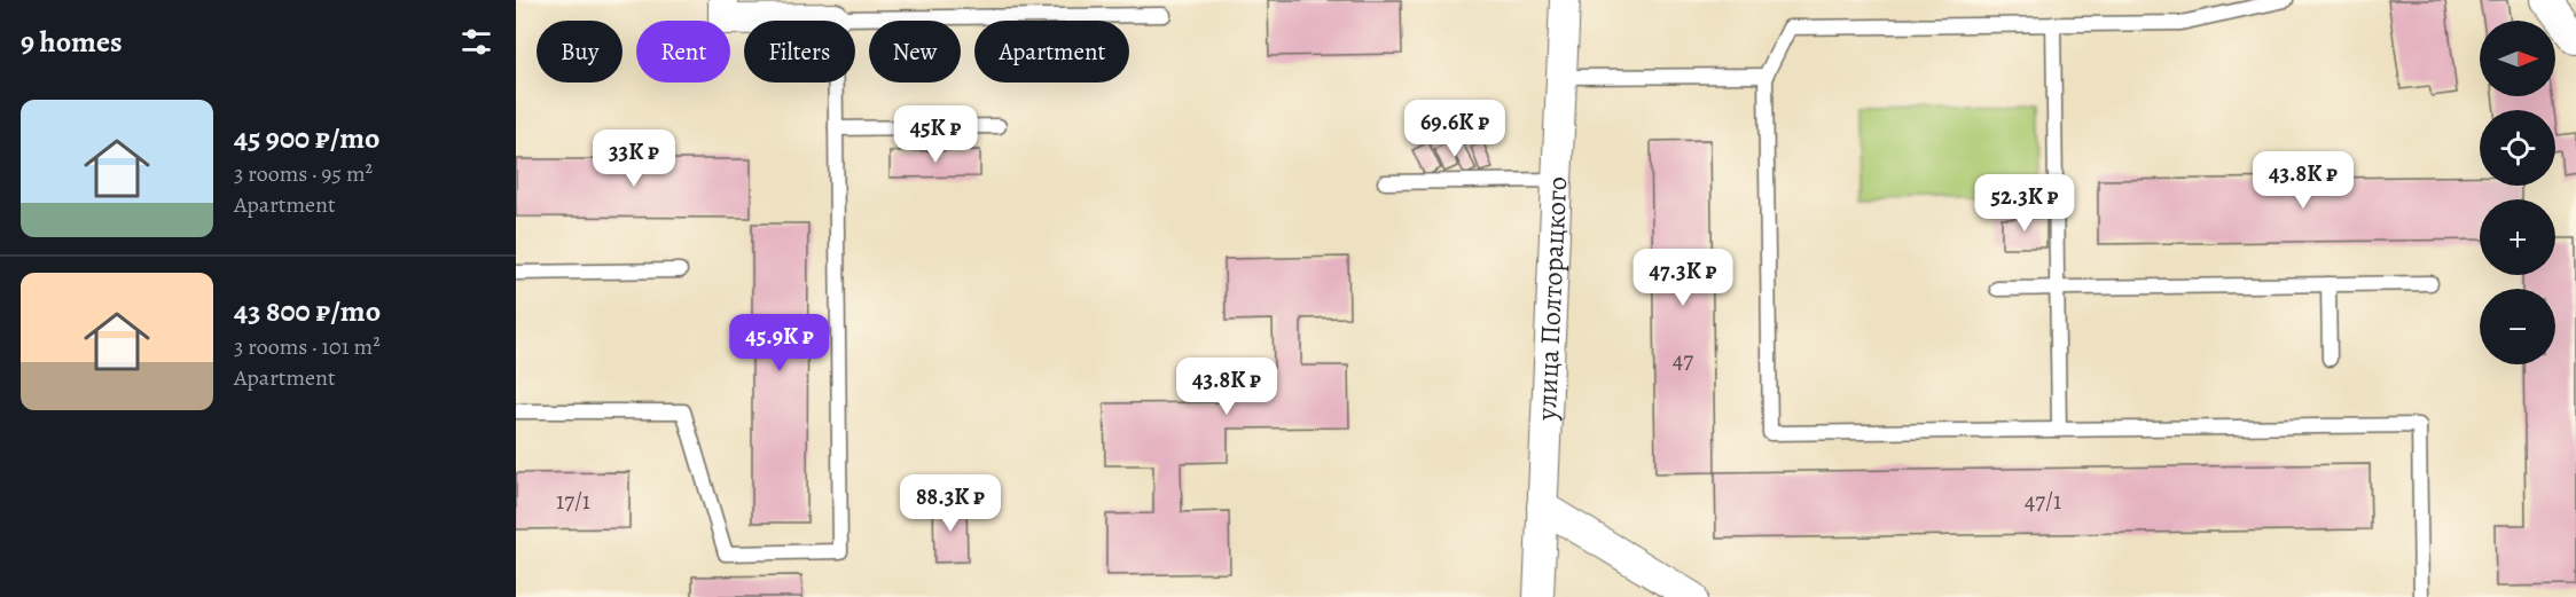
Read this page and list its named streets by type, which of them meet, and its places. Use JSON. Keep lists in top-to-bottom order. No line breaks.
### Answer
{"streets":{"street":["улица Полторацкого"]},"house_numbers":["47","17/1","47/1"],"north":"right","page":{"heading":"9 homes","map_buttons":["+","−"],"chip":["Buy","Rent","Filters","New","Apartment"],"list":[{"name":"45 900 ₽/mo","note":"3 rooms · 95 m² · Apartment"},{"name":"43 800 ₽/mo","note":"3 rooms · 101 m² · Apartment"}],"price":["69.6K ₽","45K ₽","33K ₽","43.8K ₽","52.3K ₽","47.3K ₽","45.9K ₽","43.8K ₽","88.3K ₽"]}}
